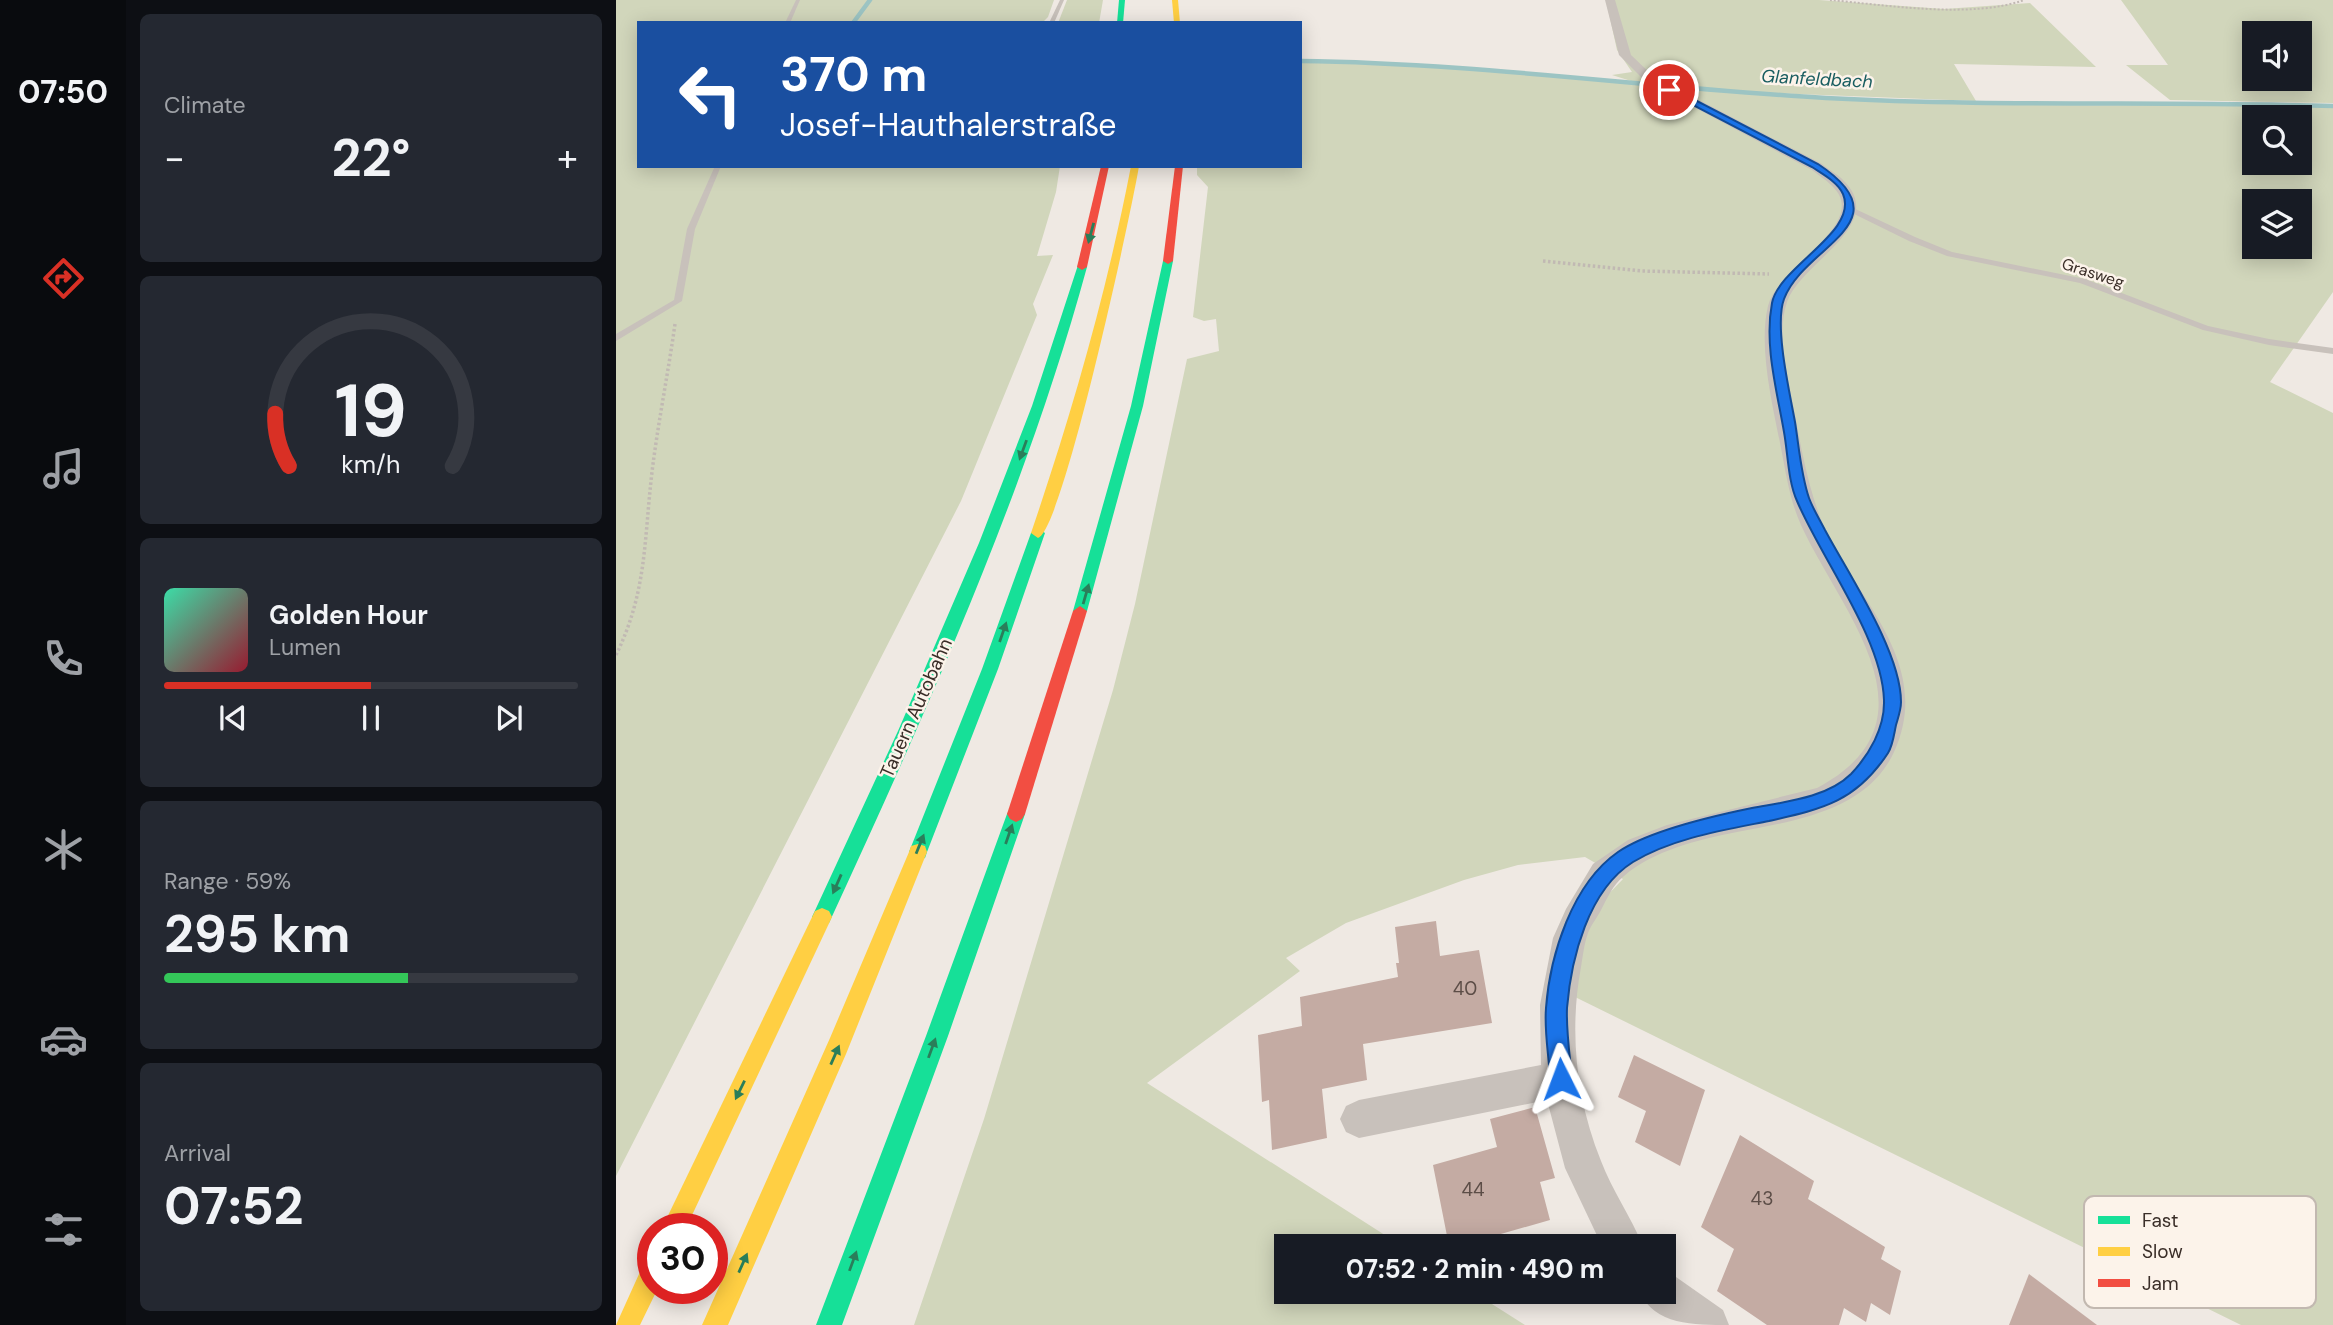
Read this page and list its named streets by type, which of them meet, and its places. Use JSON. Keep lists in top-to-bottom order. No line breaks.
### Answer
{"streets":{"highway":["Tauern Autobahn"],"lane":["Grasweg"]},"water":["Glanfeldbach"],"house_numbers":["40","44","43"],"legend":["Fast","Slow","Jam"],"page":{"tabs":"07:50","tile":["Climate",["Range · 59%","295 km"],["Arrival","07:52"]],"turn":["370 m","Josef-Hauthalerstraße"],"heat":["−","22°","+"],"song":["Golden Hour","Lumen"],"limit":"30","trip":"07:52 · 2 min · 490 m","gauge":["19","km/h"]}}
